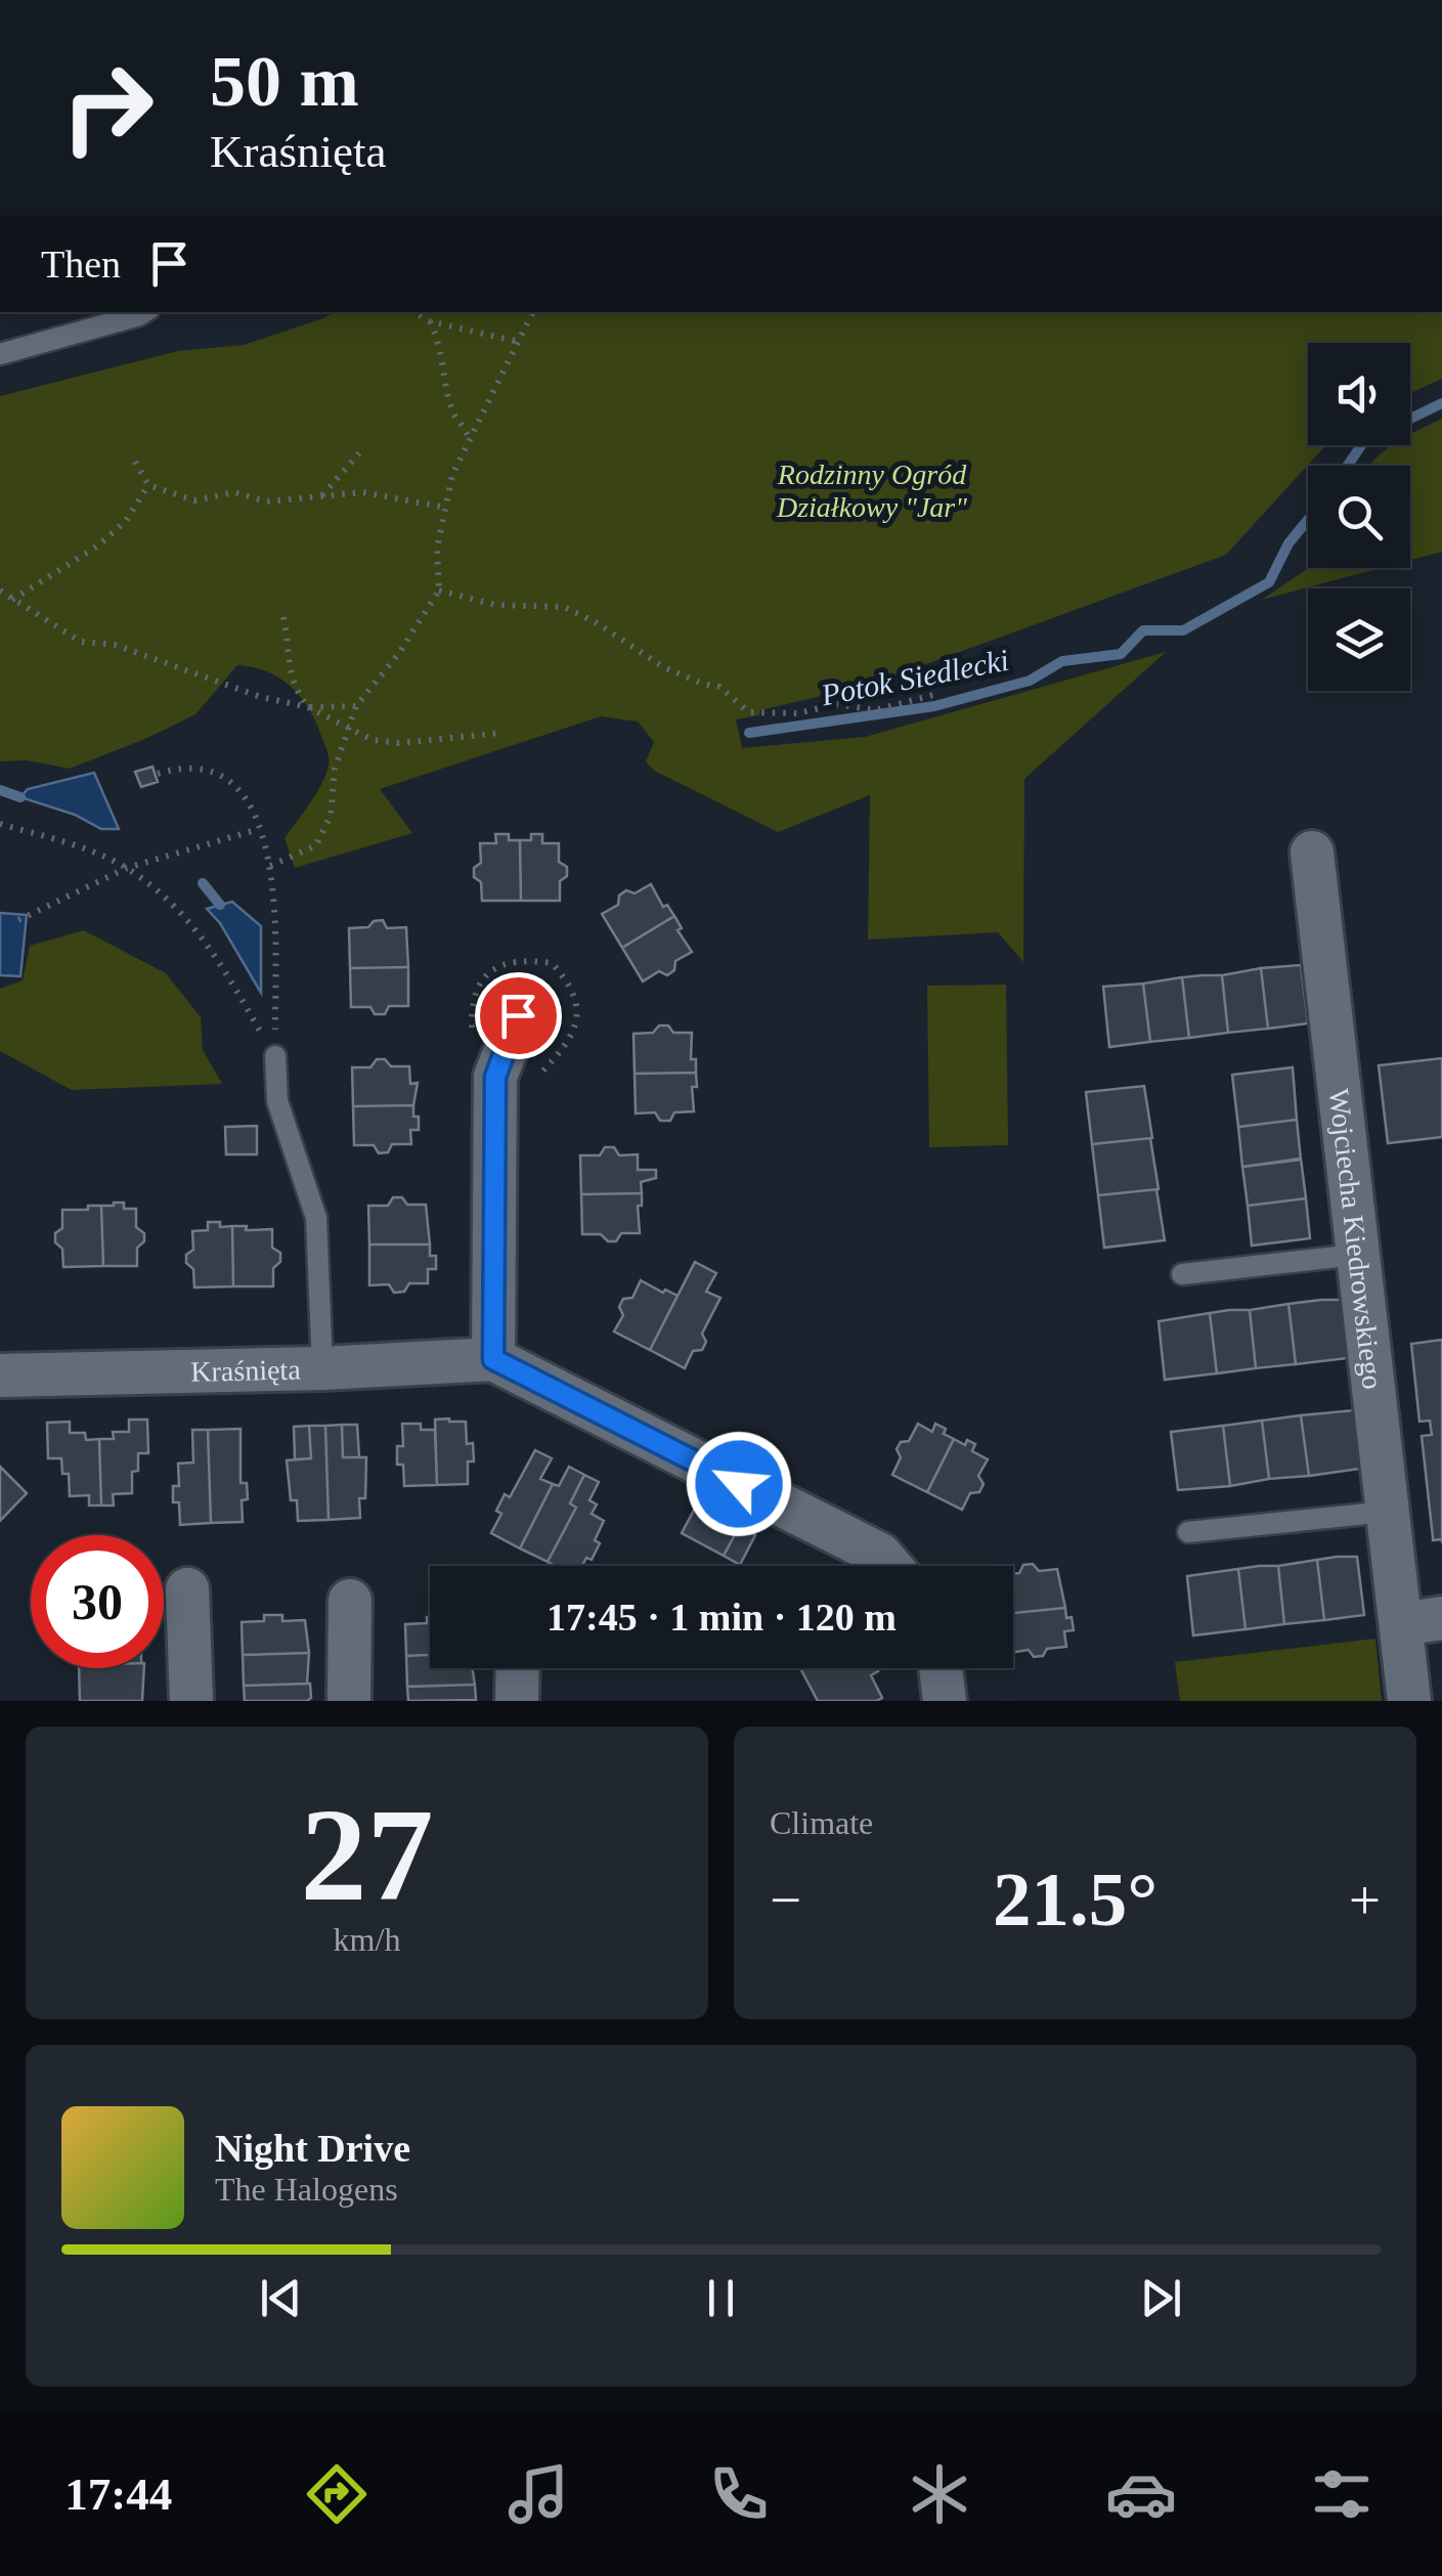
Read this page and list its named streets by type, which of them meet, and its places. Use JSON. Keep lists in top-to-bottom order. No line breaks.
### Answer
{"streets":{"street":["Wojciecha Kiedrowskiego","Kraśnięta"]},"water":["Potok Siedlecki"],"parks":["Rodzinny Ogród Działkowy \"Jar\""],"page":{"turn":["50 m","Kraśnięta"],"then":"Then","limit":"30","trip":"17:45 · 1 min · 120 m","tile":[["27","km/h"],"Climate"],"heat":["−","21.5°","+"],"song":["Night Drive","The Halogens"],"tabs":"17:44"}}
